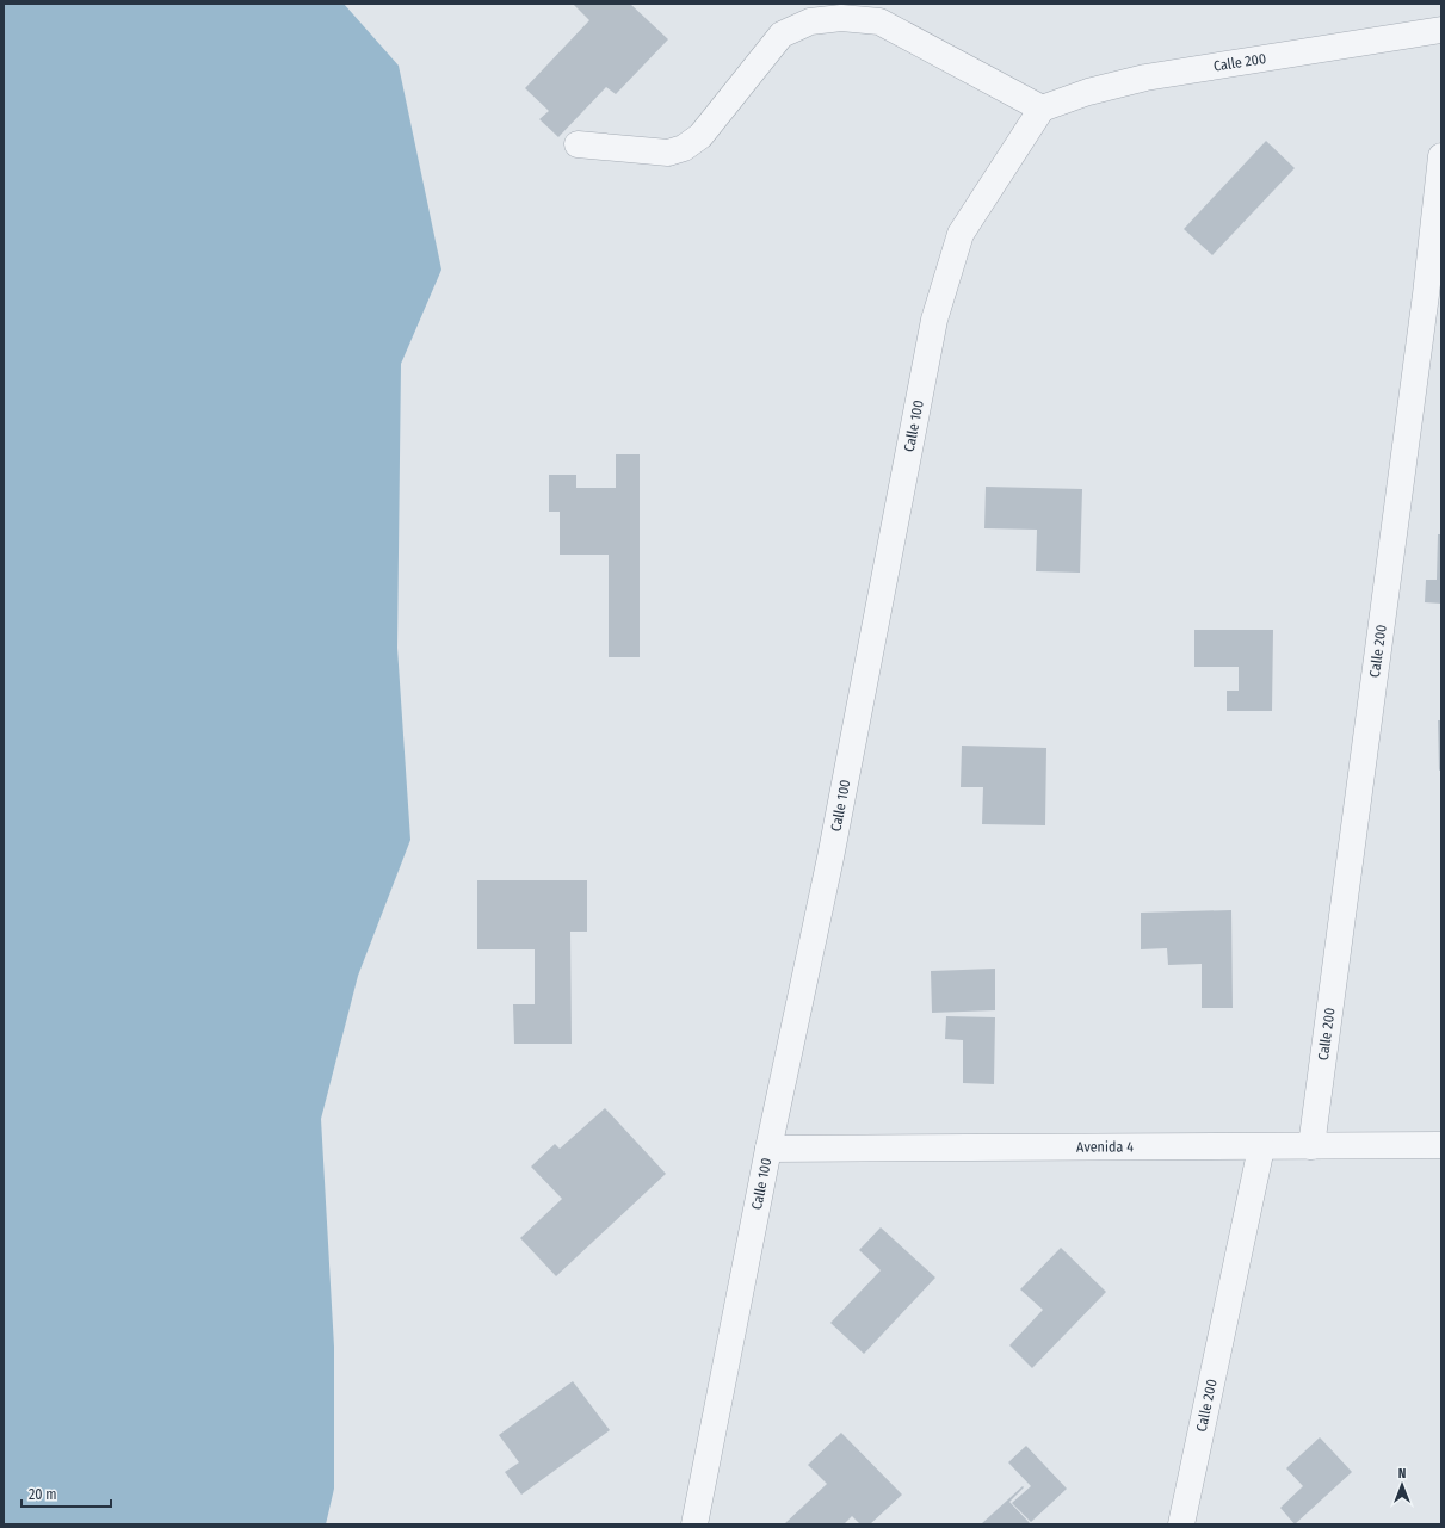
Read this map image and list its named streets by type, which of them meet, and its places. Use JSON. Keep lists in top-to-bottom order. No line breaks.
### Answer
{"streets":{"street":["Calle 200","Calle 100","Avenida 4"]},"crossings":[["Calle 200","Calle 100"],["Calle 200","Avenida 4"],["Calle 100","Avenida 4"]],"scale_bar":"20 m","north":"top"}
